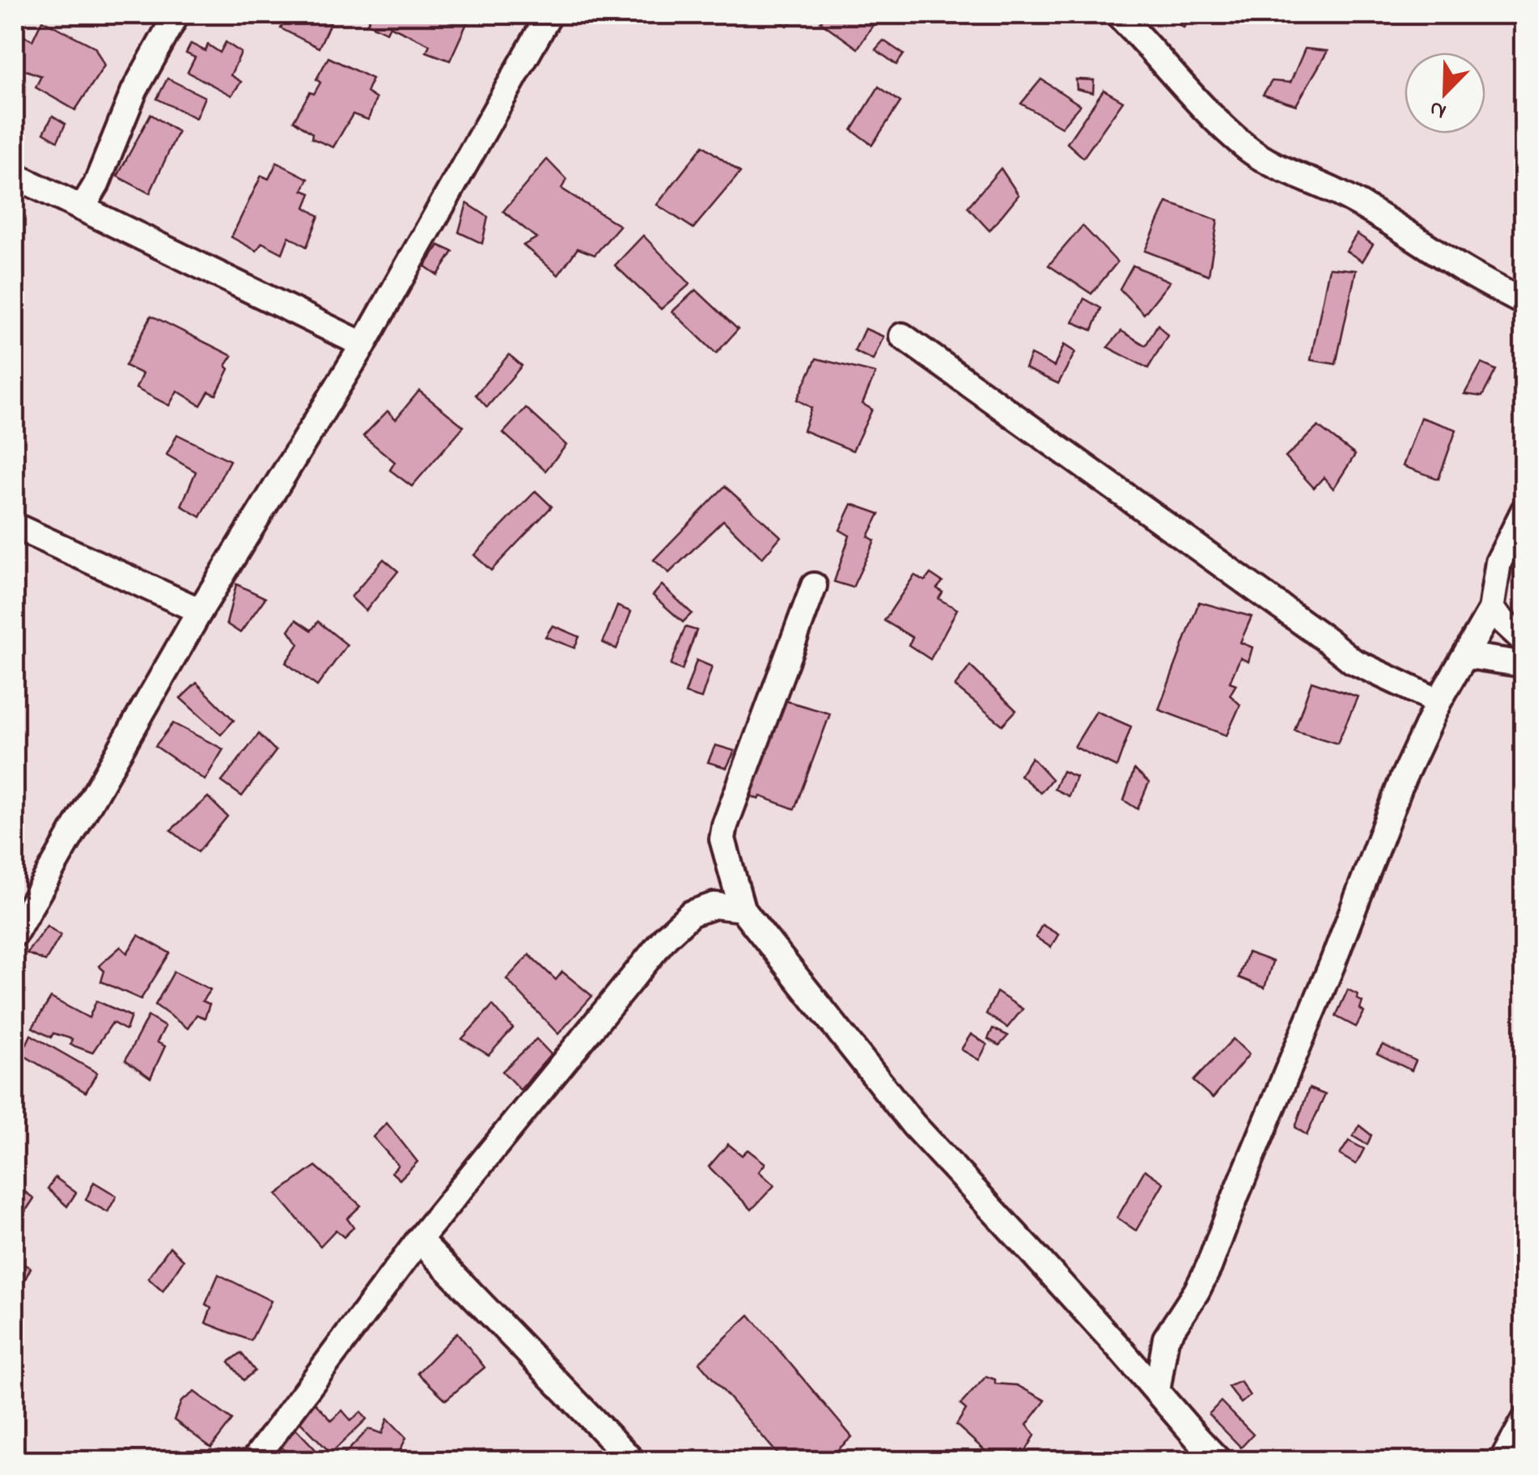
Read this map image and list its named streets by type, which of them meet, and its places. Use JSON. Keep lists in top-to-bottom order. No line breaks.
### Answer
{"north":"bottom left"}
